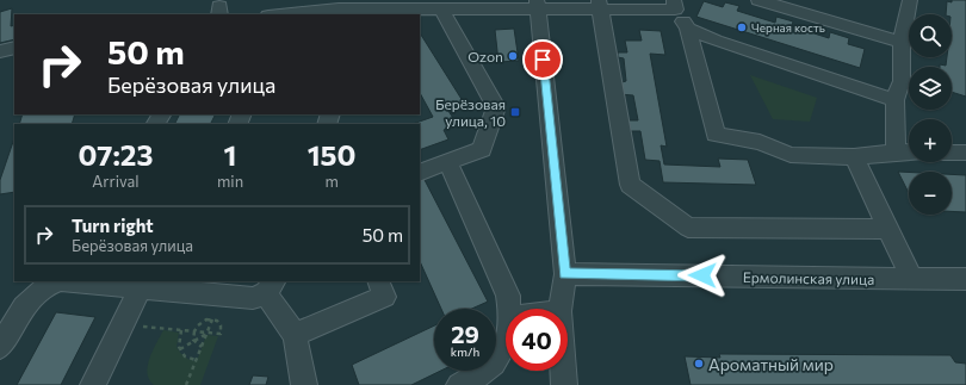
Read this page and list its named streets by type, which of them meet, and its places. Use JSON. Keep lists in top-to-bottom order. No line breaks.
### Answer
{"streets":{"street":["Ермолинская улица"]},"places":{"other":["Черная кость","Ozon","Ароматный мир"],"transit":["Берёзовая улица, 10"]},"page":{"map_buttons":["+","−"],"turn":["50 m","Берёзовая улица"],"eta":["07:23","Arrival","1","min","150","m"],"list":[{"name":"Turn right","note":"Берёзовая улица","value":"50 m"}],"speed":"29 km/h","limit":"40"}}
